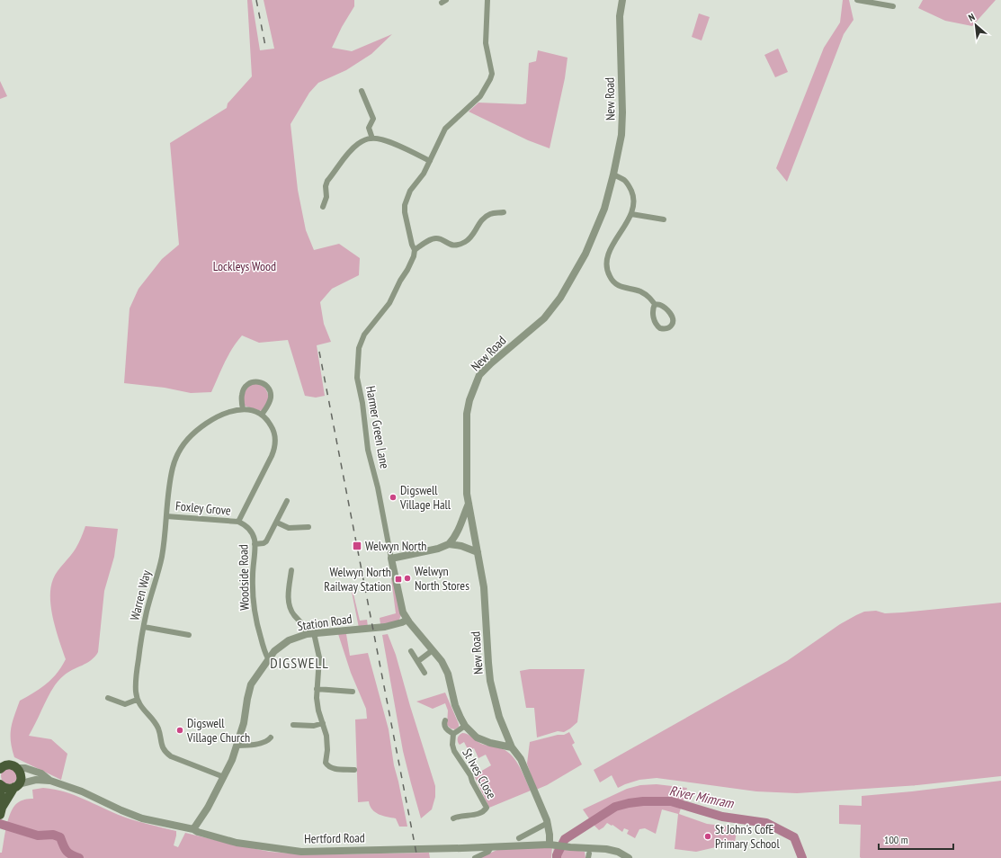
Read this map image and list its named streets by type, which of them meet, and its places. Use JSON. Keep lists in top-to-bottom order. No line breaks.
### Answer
{"streets":{"street":["New Road","Harmer Green Lane","Foxley Grove","Woodside Road","Warren Way","Station Road","St Ives Close","Hertford Road"]},"crossings":[["New Road","Harmer Green Lane"],["Harmer Green Lane","Station Road"],["Foxley Grove","Woodside Road"],["Foxley Grove","Warren Way"],["Woodside Road","Station Road"],["Station Road","Hertford Road"]],"districts":["DIGSWELL"],"water":["River Mimram"],"parks":["Lockleys Wood"],"places":{"other":["Digswell Village Hall","Welwyn North Stores","Digswell Village Church","St John's CofE Primary School"],"transit":["Welwyn North","Welwyn North Railway Station"]},"scale_bar":"100 m","north":"top left"}
